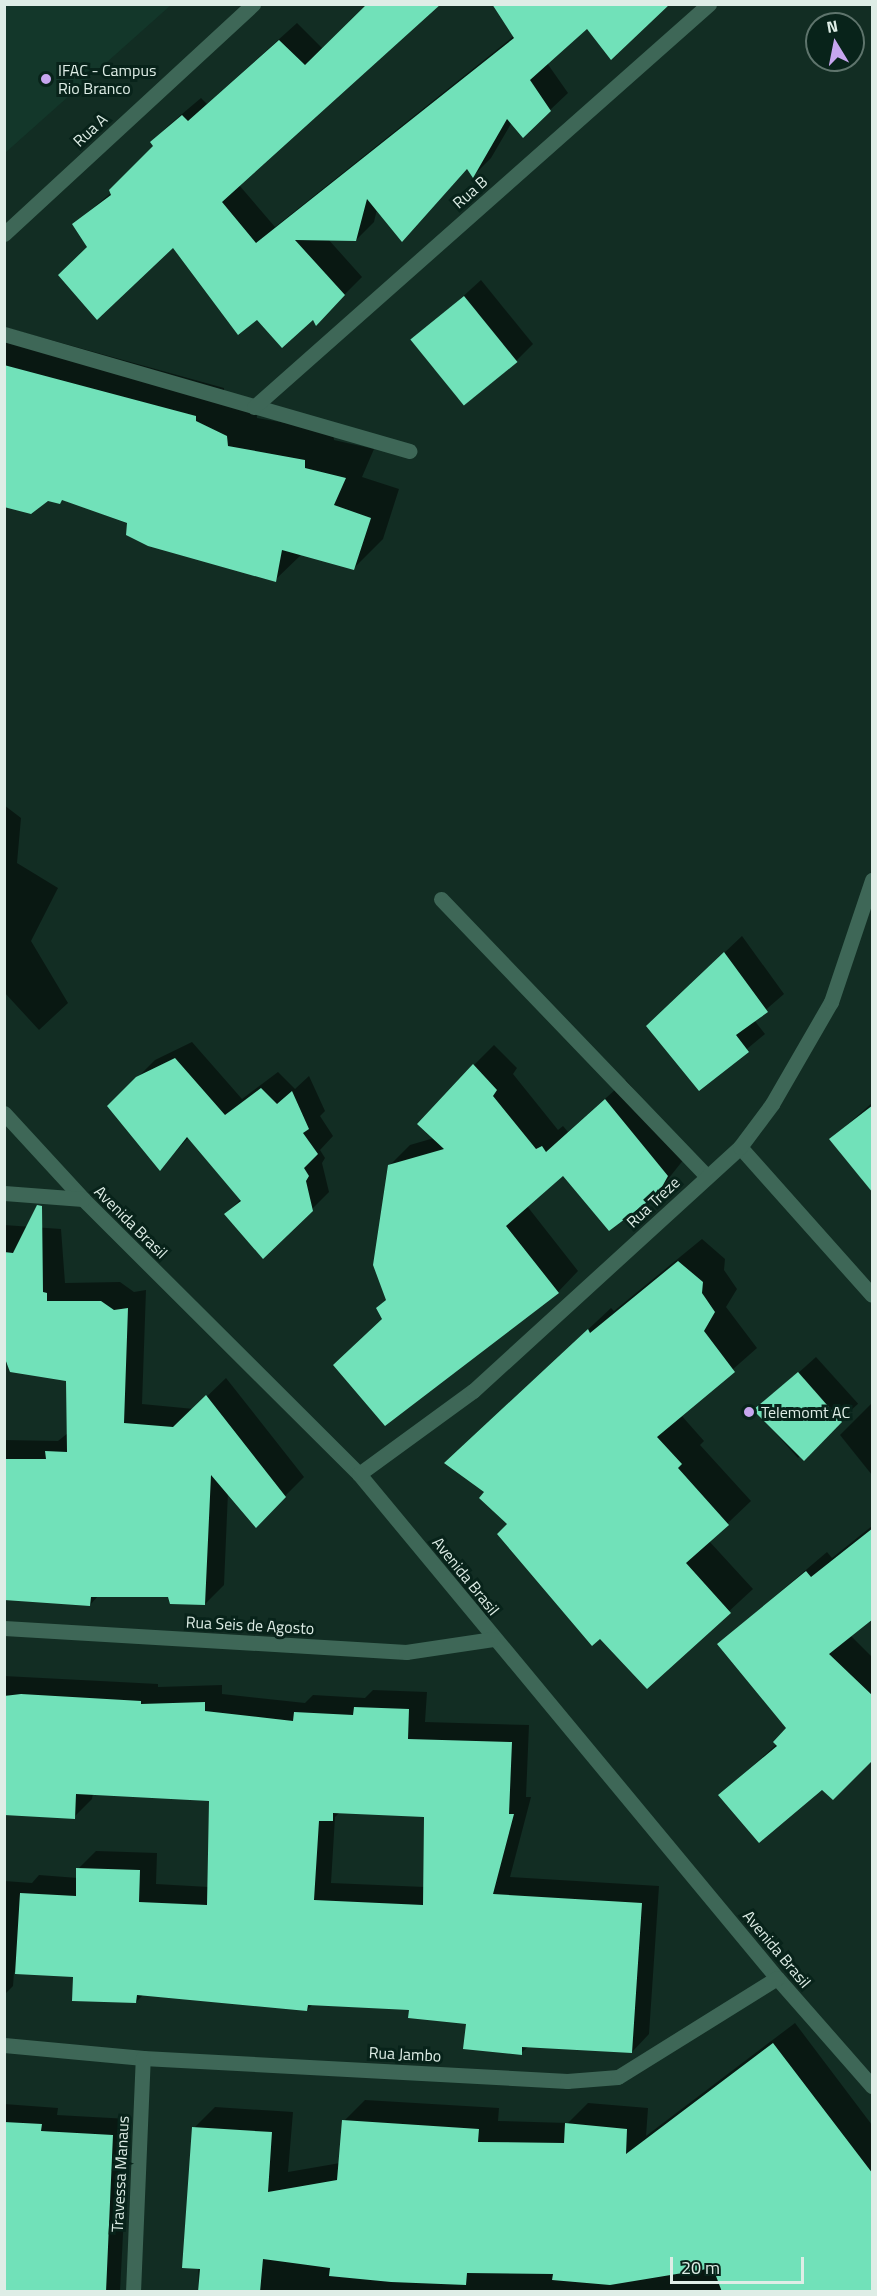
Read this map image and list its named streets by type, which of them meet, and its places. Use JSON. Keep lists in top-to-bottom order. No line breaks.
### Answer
{"streets":{"street":["Rua A","Rua B","Rua Treze","Avenida Brasil","Rua Seis de Agosto","Rua Jambo","Travessa Manaus"]},"crossings":[["Rua Treze","Avenida Brasil"],["Avenida Brasil","Rua Seis de Agosto"],["Avenida Brasil","Rua Jambo"],["Rua Jambo","Travessa Manaus"]],"places":["IFAC - Campus Rio Branco","Telemomt AC"],"scale_bar":"20 m","north":"top"}
